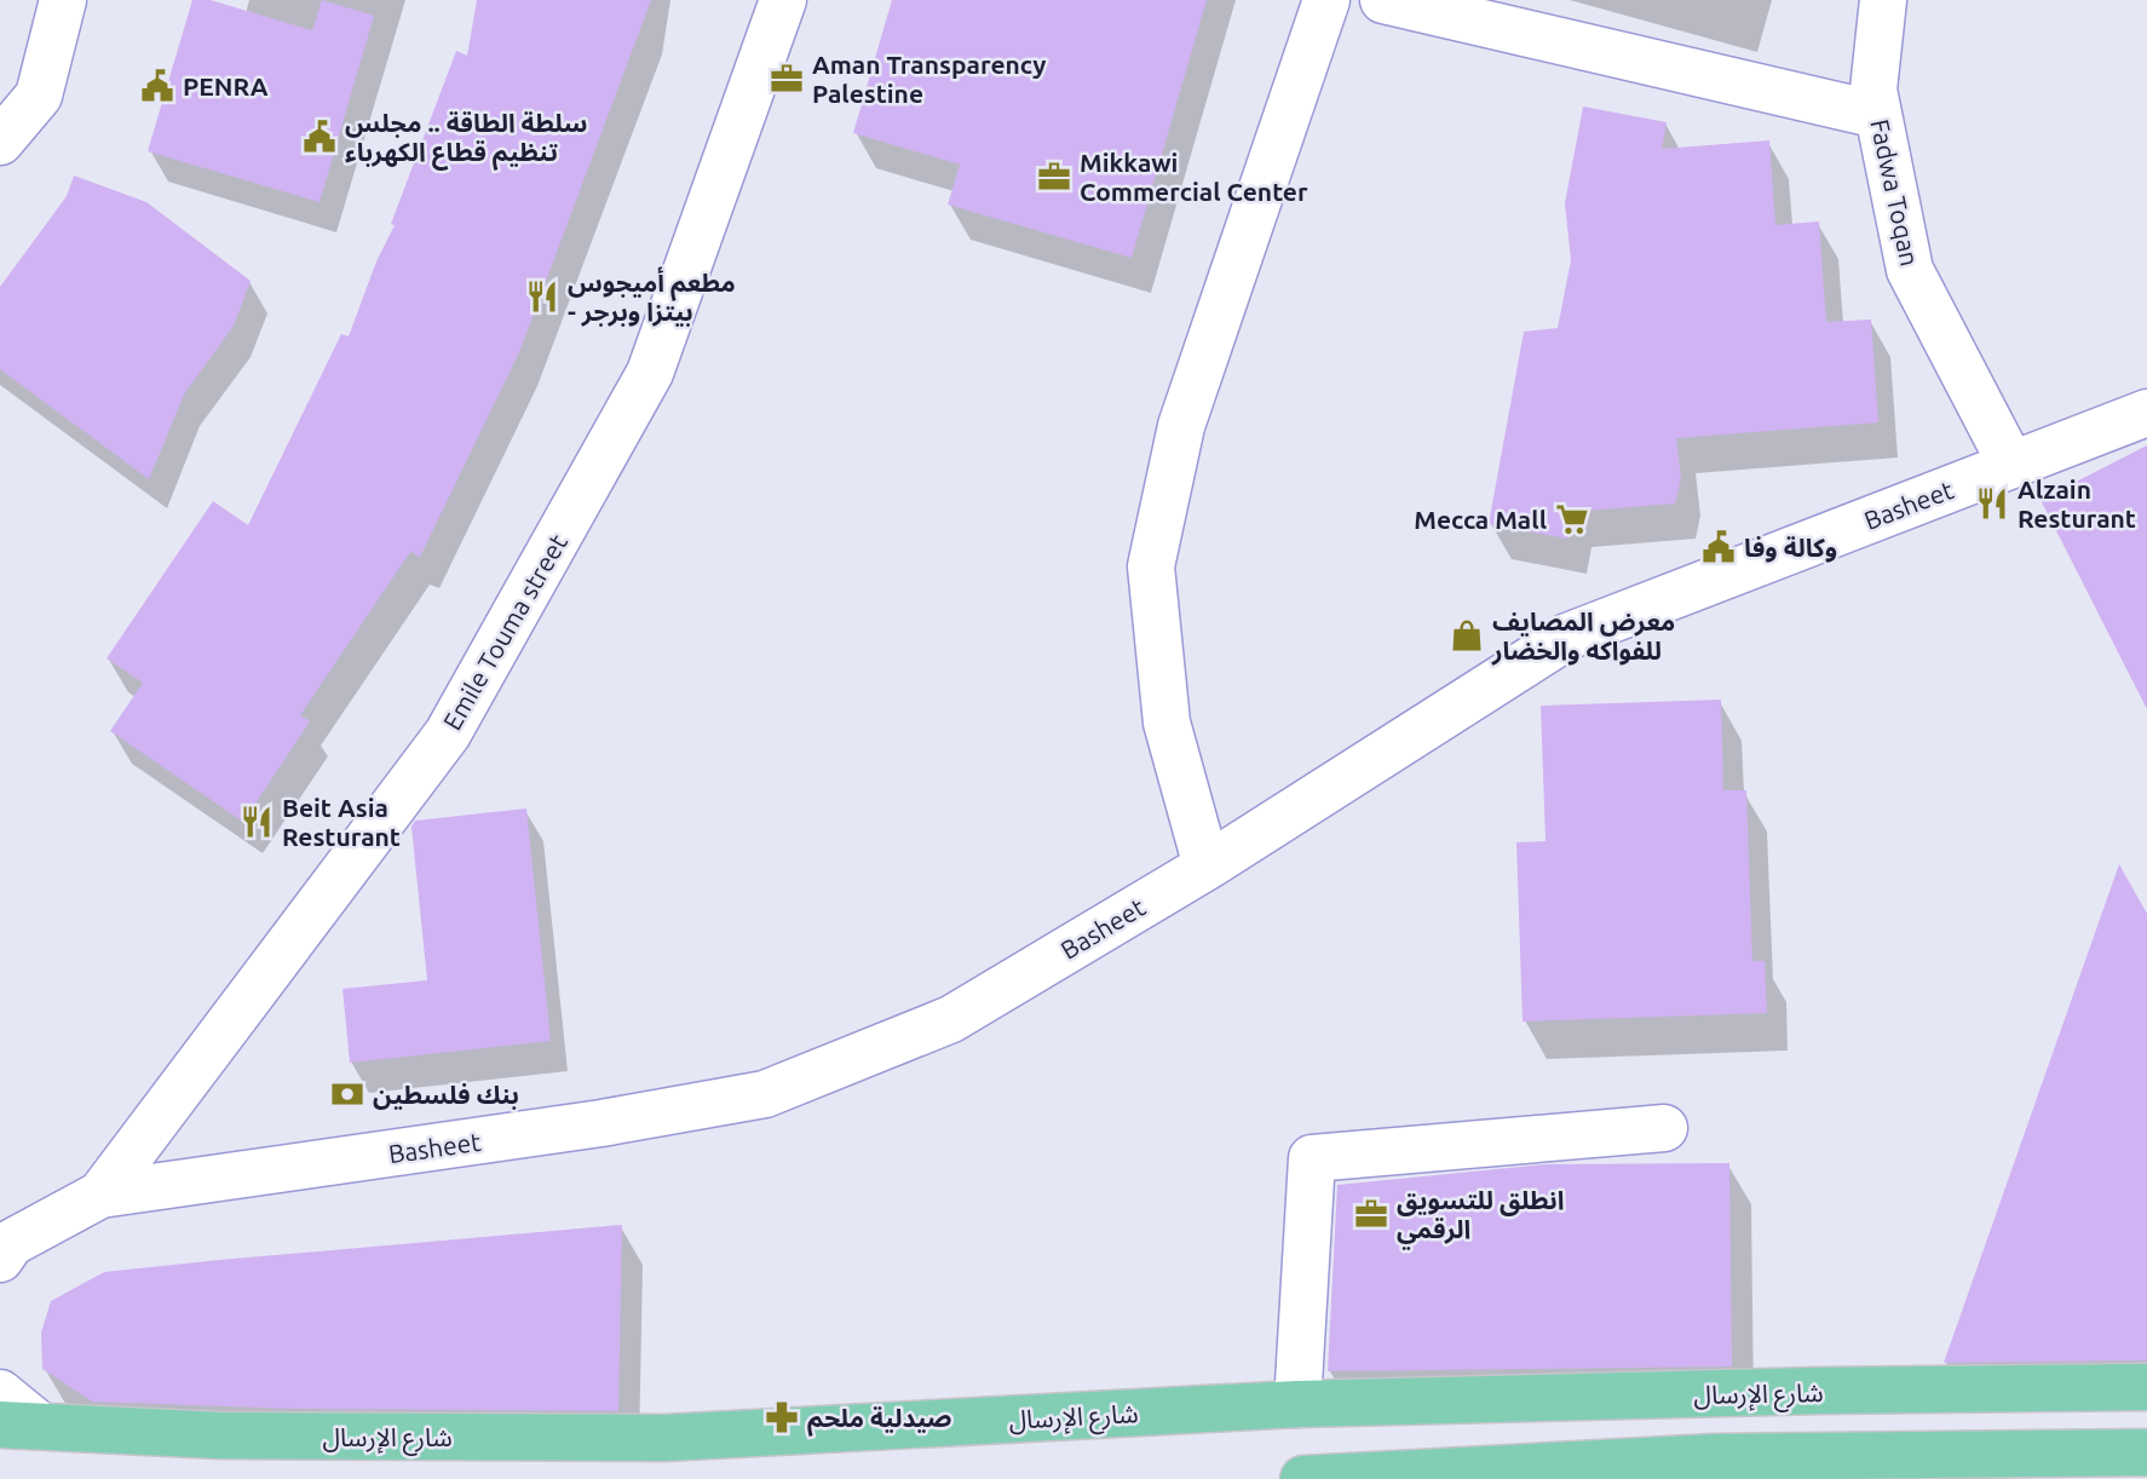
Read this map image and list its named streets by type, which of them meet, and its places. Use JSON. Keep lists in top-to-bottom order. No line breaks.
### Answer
{"streets":{"main road":["شارع الإرسال"],"street":["Fadwa Toqan","Basheet","Emile Touma street"]},"crossings":[["Fadwa Toqan","Basheet"],["Basheet","Emile Touma street"]],"places":{"office":["Aman Transparency Palestine","Mikkawi Commercial Center","انطلق للتسويق الرقمي"],"public building":["PENRA","سلطة الطاقة .. مجلس تنظيم قطاع الكهرباء","وكالة وفا"],"restaurant":["مطعم أميجوس - بيتزا وبرجر","Alzain Resturant","Beit Asia Resturant"],"supermarket":["Mecca Mall"],"shop":["معرض المصايف للفواكه والخضار"],"bank":["بنك فلسطين"],"pharmacy":["صيدلية ملحم"]}}
